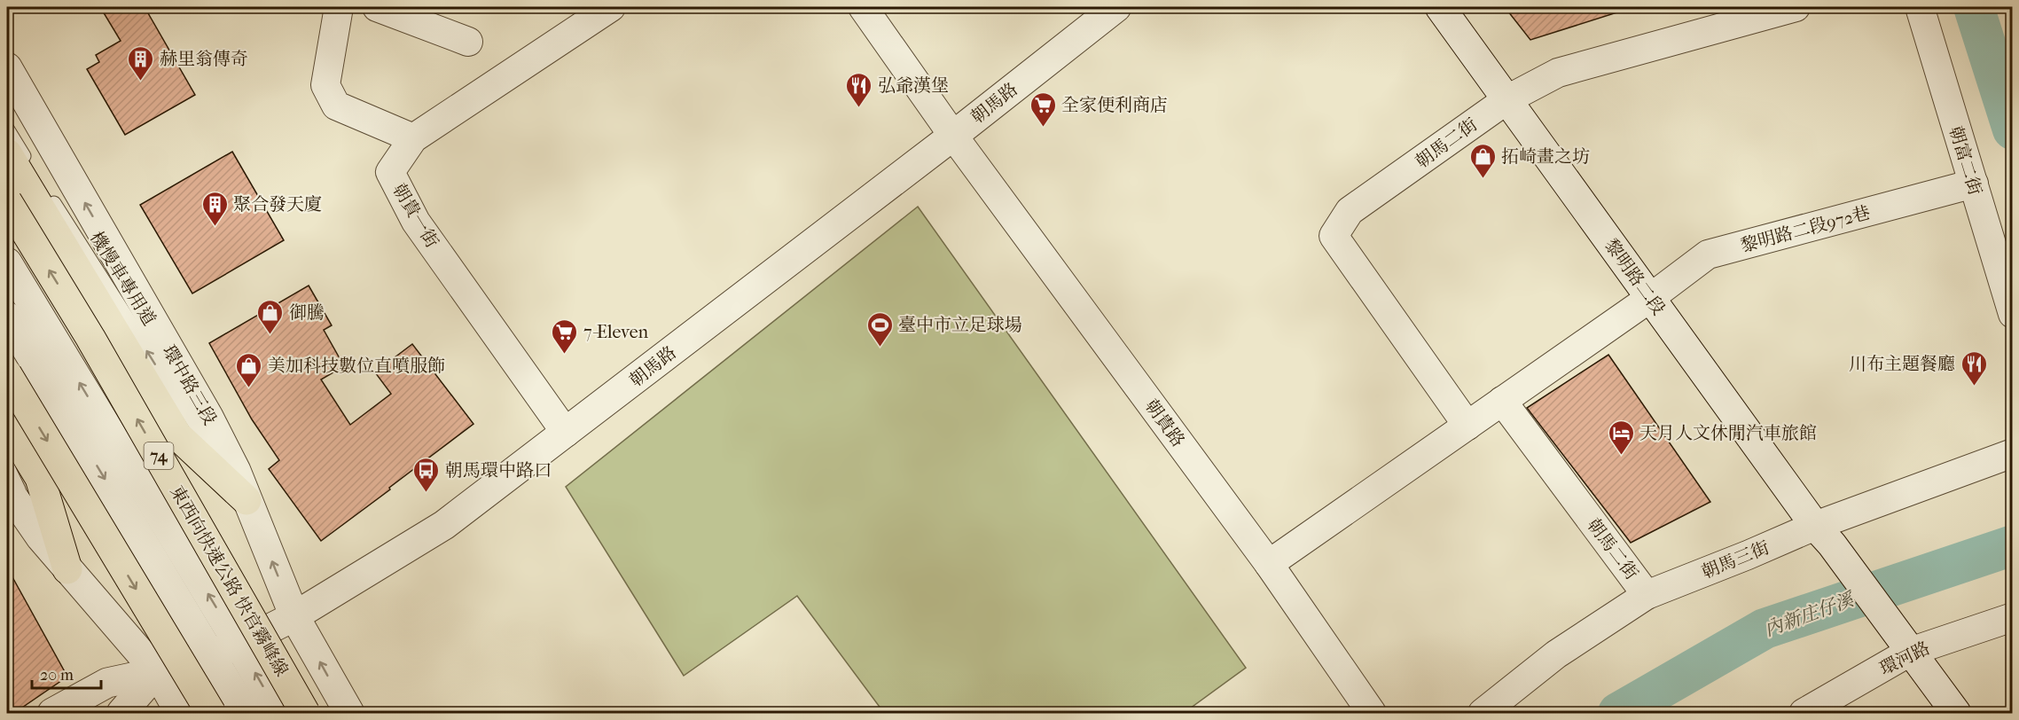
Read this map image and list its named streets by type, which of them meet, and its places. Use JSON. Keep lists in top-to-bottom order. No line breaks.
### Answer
{"streets":{"highway":["74","東西向快速公路 快官霧峰線"],"street":["朝馬路","朝馬二街","朝富二街","朝貴一街","黎明路二段972巷","黎明路二段","環中路三段","朝貴路","朝馬三街","環河路"],"lane":["機慢車專用道"]},"crossings":[["朝馬路","朝貴一街"],["朝馬路","環中路三段"],["朝馬路","朝貴路"],["朝馬二街","黎明路二段"],["朝馬二街","朝馬三街"],["朝富二街","黎明路二段972巷"],["黎明路二段972巷","黎明路二段"],["黎明路二段","朝馬三街"],["黎明路二段","環河路"],["機慢車專用道","74"],["環中路三段","74"]],"one_way":["機慢車專用道"],"water":["內新庄仔溪"],"places":{"building":["赫里翁傳奇","聚合發天廈"],"restaurant":["弘爺漢堡","川布主題餐廳"],"supermarket":["全家便利商店","7-Eleven"],"shop":["拓崎畫之坊","御騰","美加科技數位直噴服飾"],"sports":["臺中市立足球場"],"hotel":["天月人文休閒汽車旅館"],"bus stop":["朝馬環中路口"]},"scale_bar":"20 m"}
